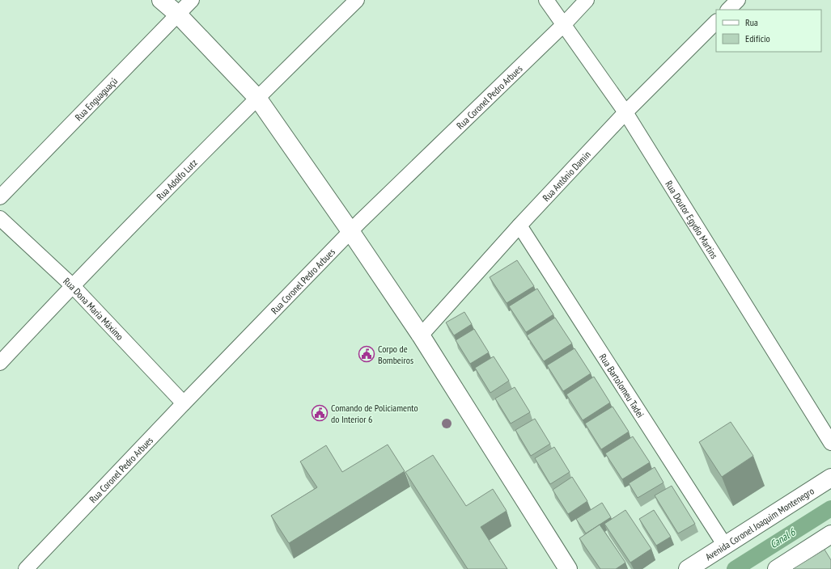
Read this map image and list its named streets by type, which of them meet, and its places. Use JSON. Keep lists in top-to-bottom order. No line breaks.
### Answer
{"streets":{"street":["Rua Coronel Pedro Arbues","Rua Enguaguaçú","Rua Antônio Damin","Rua Adolfo Lutz","Rua Doutor Egydio Martins","Rua Dona Maria Máximo","Rua Bartolomeu Tadei","Avenida Coronel Joaquim Montenegro"]},"crossings":[["Rua Coronel Pedro Arbues","Rua Doutor Egydio Martins"],["Rua Coronel Pedro Arbues","Rua Dona Maria Máximo"],["Rua Antônio Damin","Rua Doutor Egydio Martins"],["Rua Antônio Damin","Rua Bartolomeu Tadei"],["Rua Adolfo Lutz","Rua Dona Maria Máximo"],["Rua Bartolomeu Tadei","Avenida Coronel Joaquim Montenegro"]],"water":["Canal 6"],"places":{"public building":["Corpo de Bombeiros","Comando de Policiamento do Interior 6"]},"legend":["Rua","Edifício"]}
